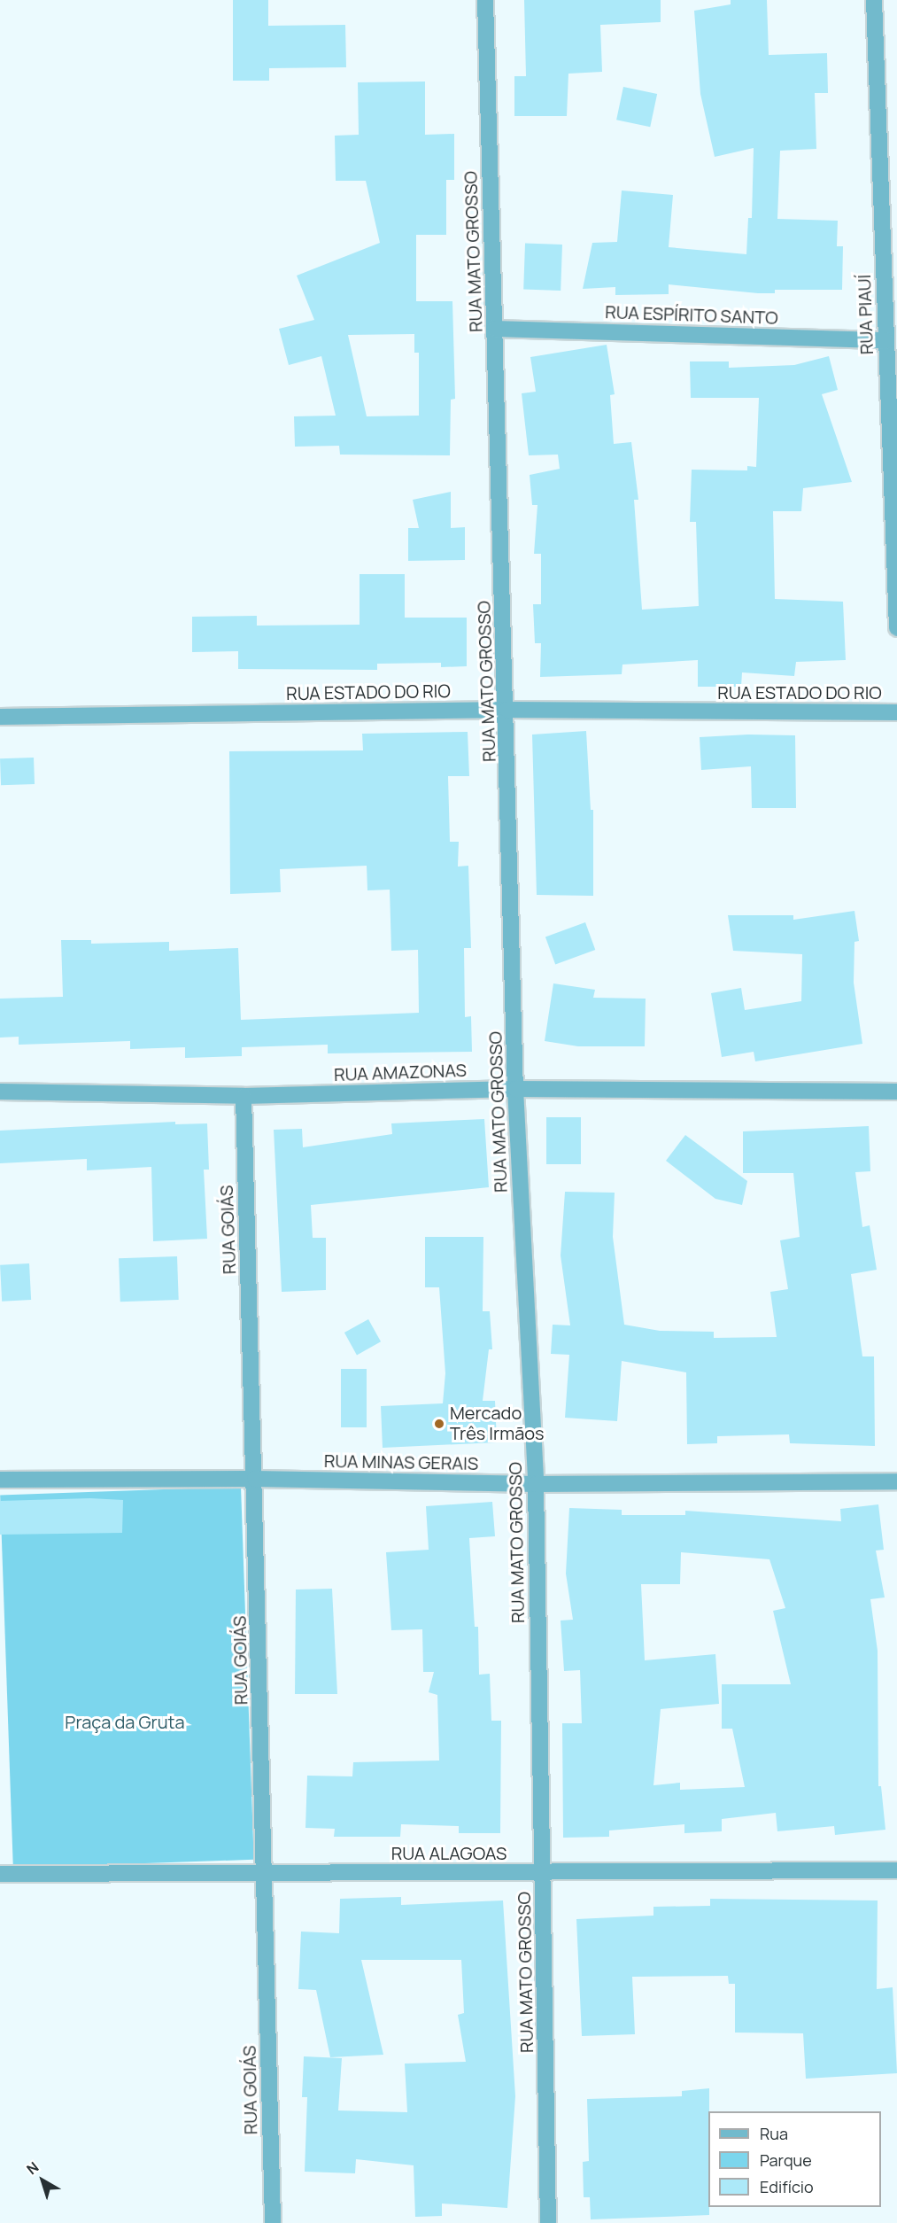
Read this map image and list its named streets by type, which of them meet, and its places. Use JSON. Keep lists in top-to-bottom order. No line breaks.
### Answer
{"streets":{"street":["RUA MATO GROSSO","RUA ESPÍRITO SANTO","RUA PIAUÍ","RUA ESTADO DO RIO","RUA AMAZONAS","RUA GOIÁS","RUA MINAS GERAIS","RUA ALAGOAS"]},"crossings":[["RUA MATO GROSSO","RUA ESPÍRITO SANTO"],["RUA MATO GROSSO","RUA ESTADO DO RIO"],["RUA MATO GROSSO","RUA AMAZONAS"],["RUA MATO GROSSO","RUA MINAS GERAIS"],["RUA MATO GROSSO","RUA ALAGOAS"],["RUA ESPÍRITO SANTO","RUA PIAUÍ"],["RUA AMAZONAS","RUA GOIÁS"],["RUA GOIÁS","RUA MINAS GERAIS"],["RUA GOIÁS","RUA ALAGOAS"]],"parks":["Praça da Gruta"],"places":["Mercado Três Irmãos"],"legend":["Rua","Parque","Edifício"],"north":"top left"}
